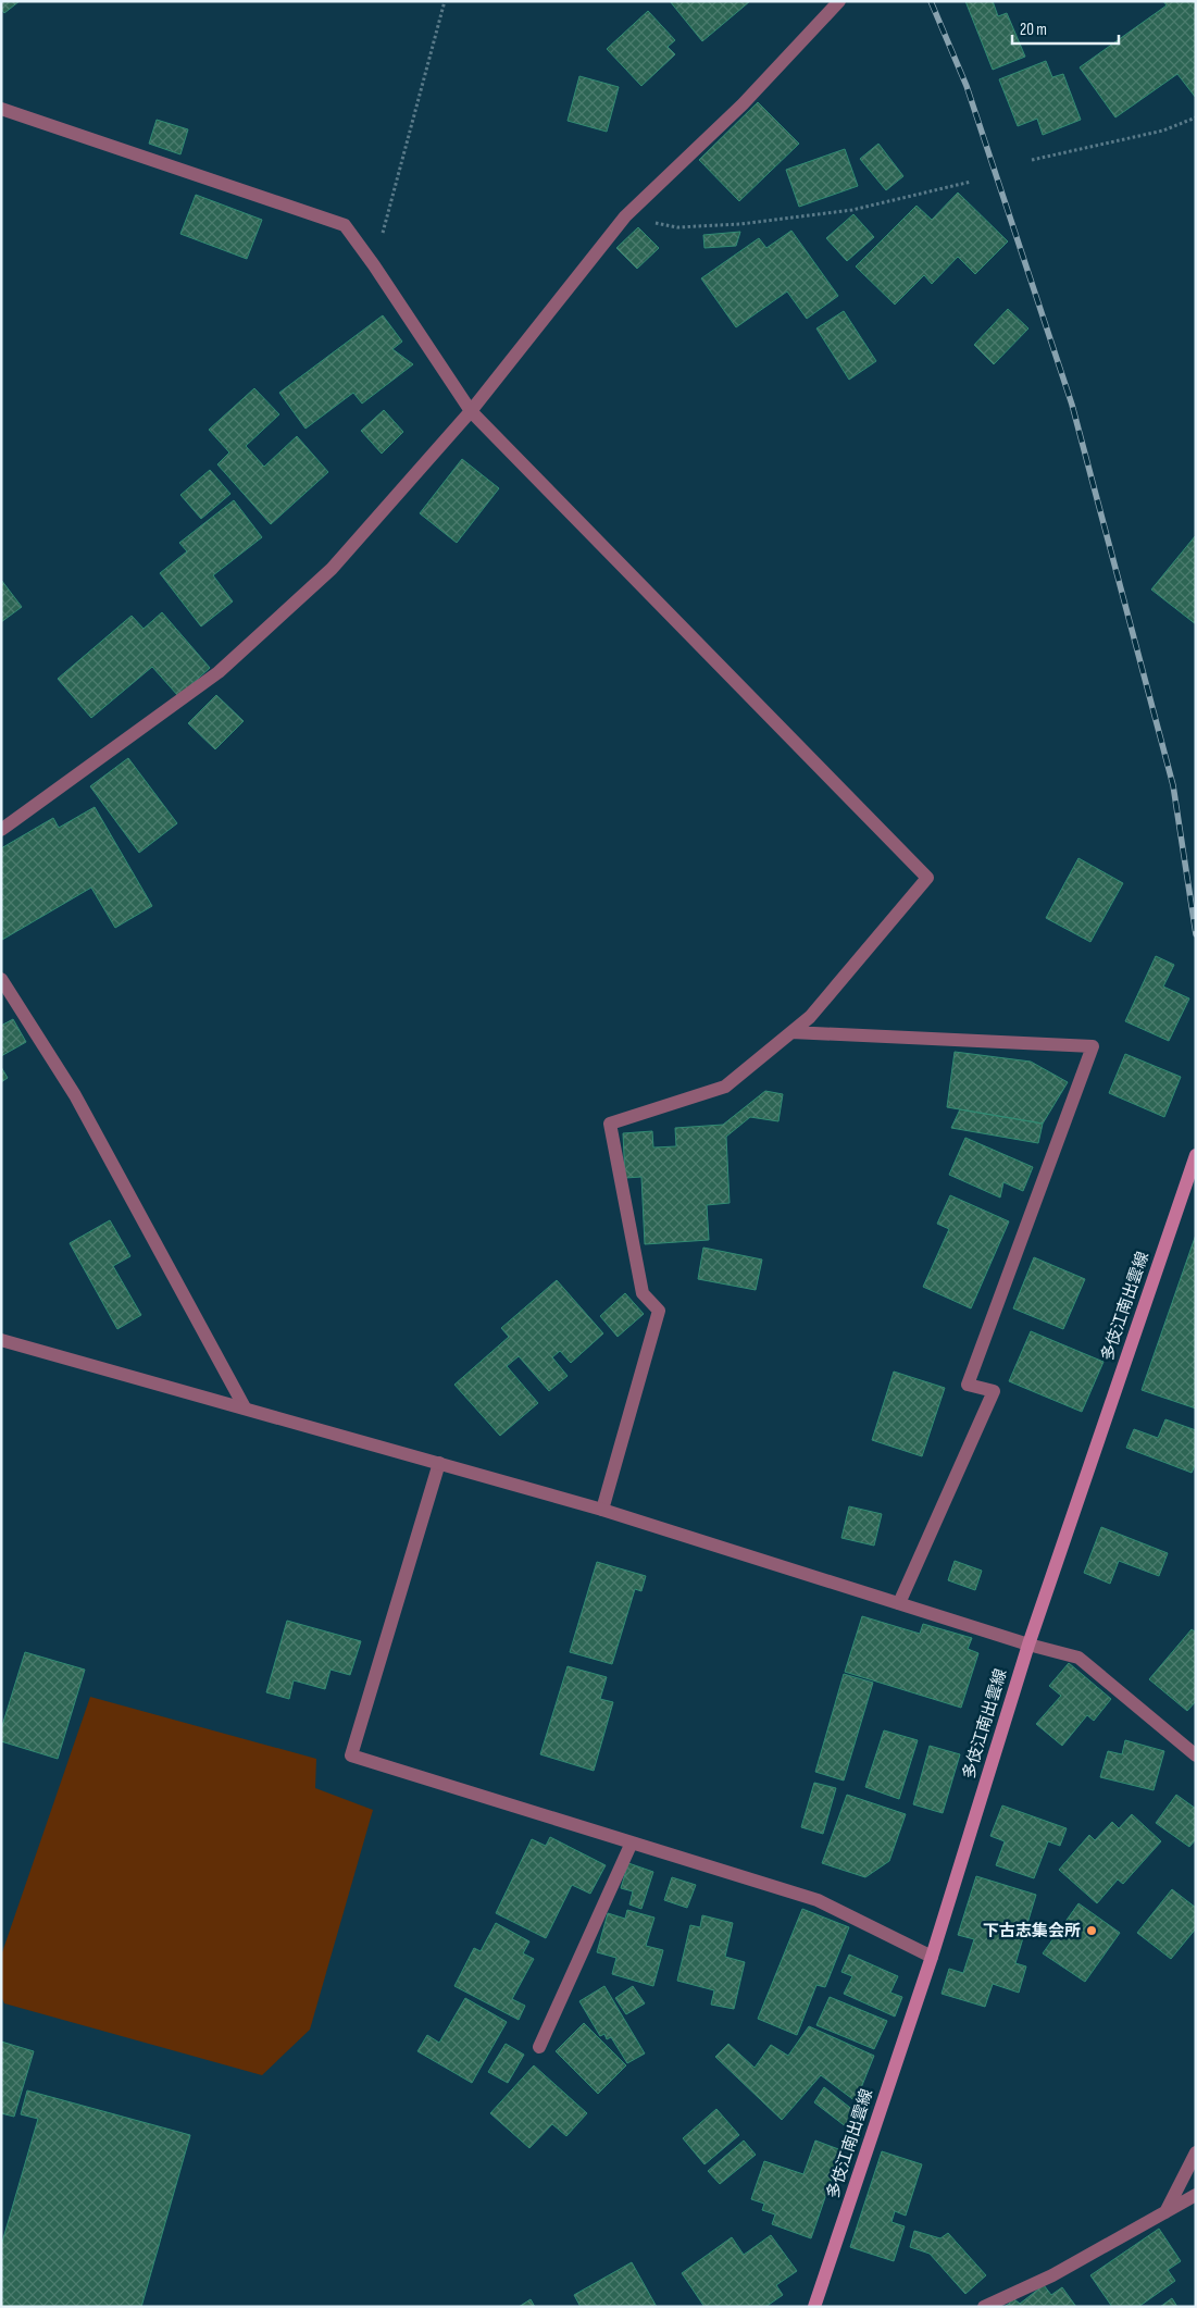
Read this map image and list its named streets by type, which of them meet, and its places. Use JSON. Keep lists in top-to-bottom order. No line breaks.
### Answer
{"streets":{"main road":["多伎江南出雲線"]},"places":["下古志集会所"],"scale_bar":"20 m"}
